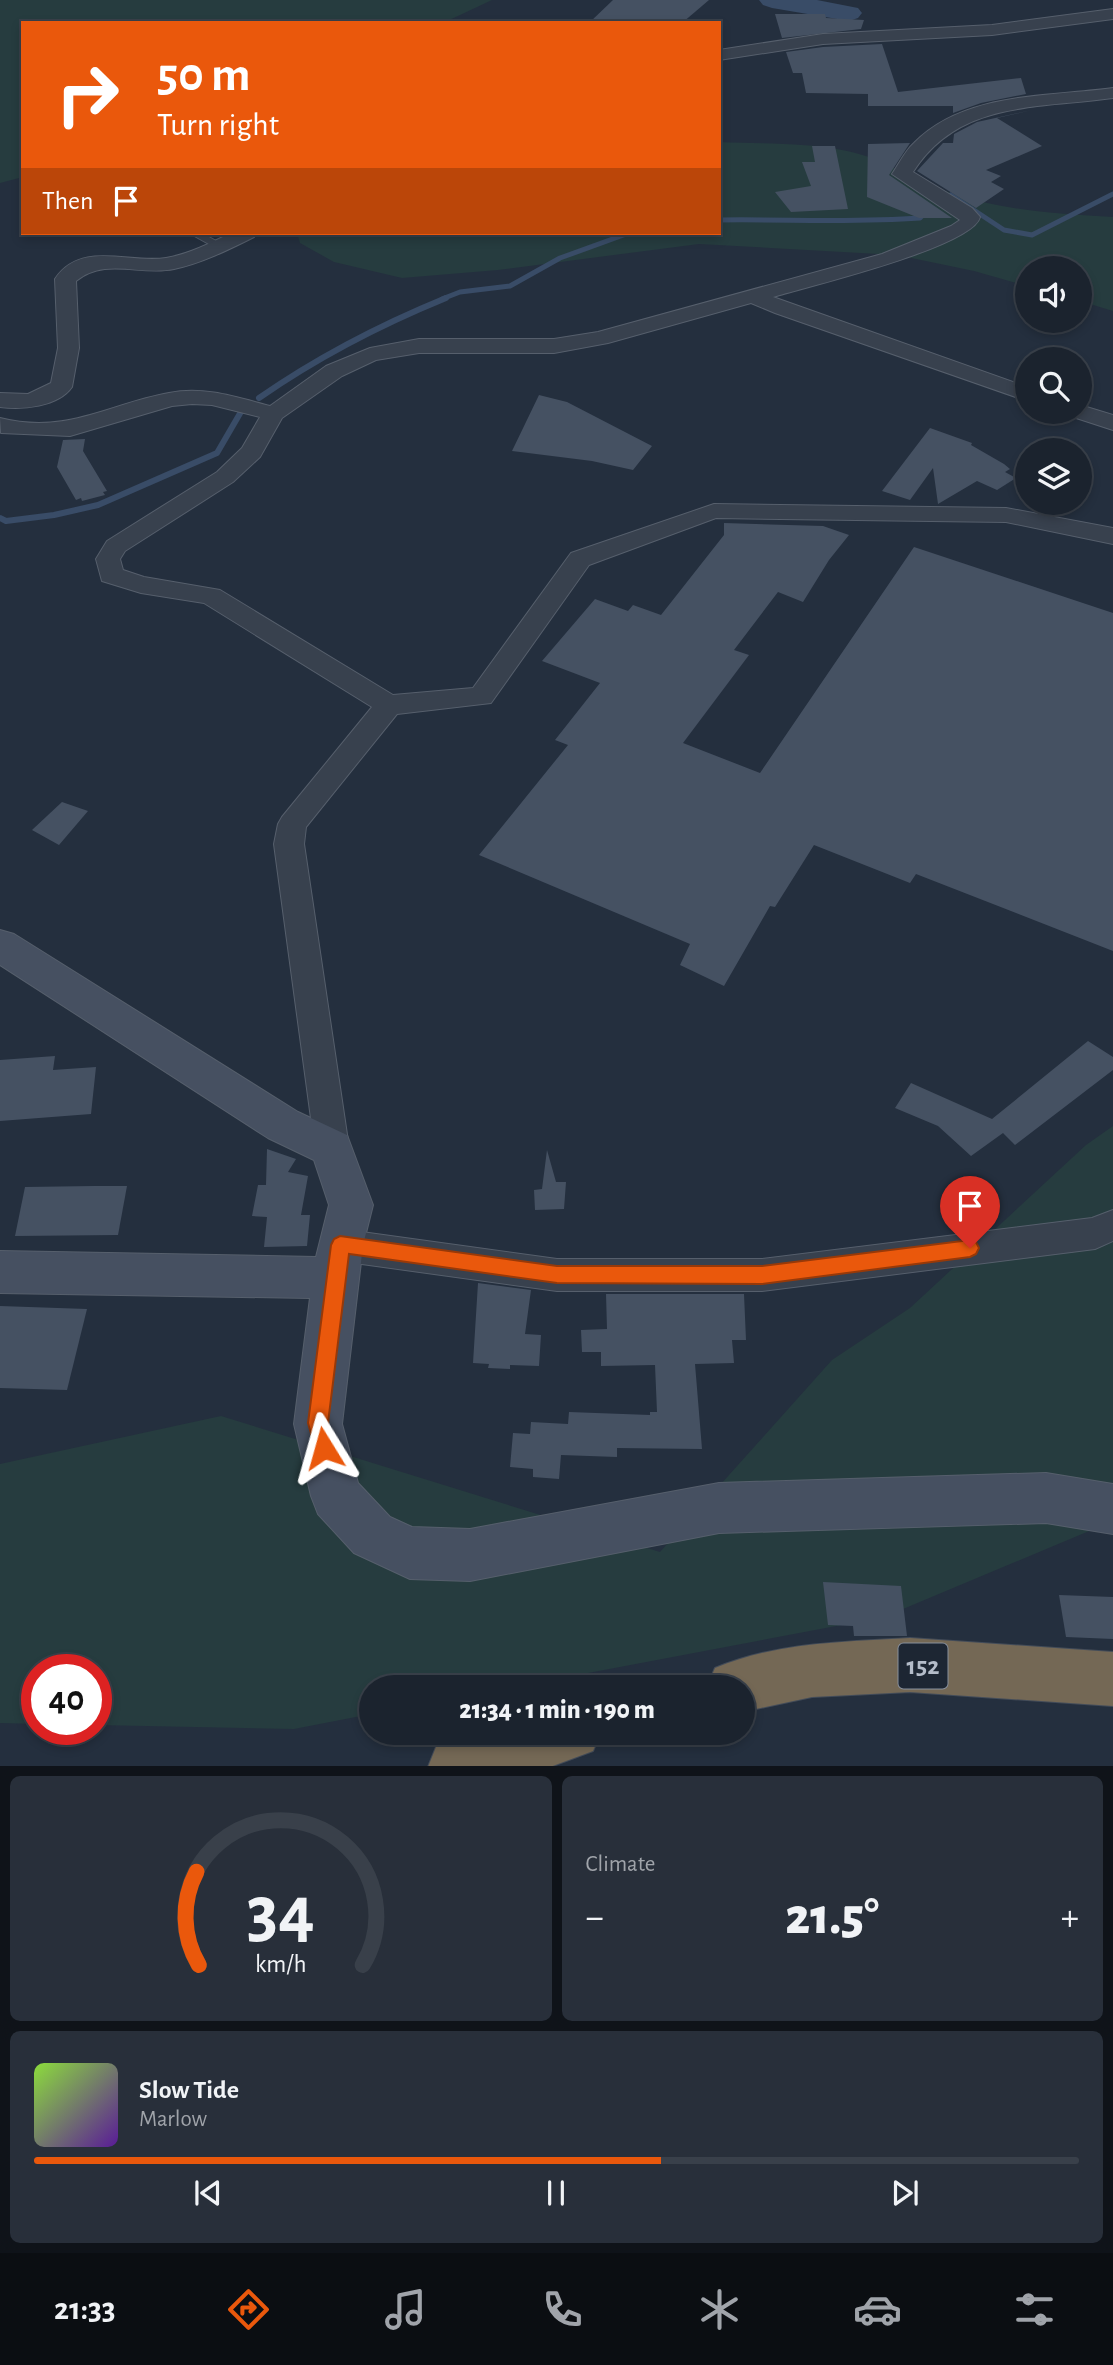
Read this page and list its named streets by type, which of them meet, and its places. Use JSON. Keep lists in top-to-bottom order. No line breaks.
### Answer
{"streets":{"highway":["152"]},"page":{"turn":["50 m","Turn right"],"then":"Then","limit":"40","trip":"21:34 · 1 min · 190 m","tile":"Climate","heat":["−","21.5°","+"],"song":["Slow Tide","Marlow"],"tabs":"21:33","gauge":["34","km/h"]}}
